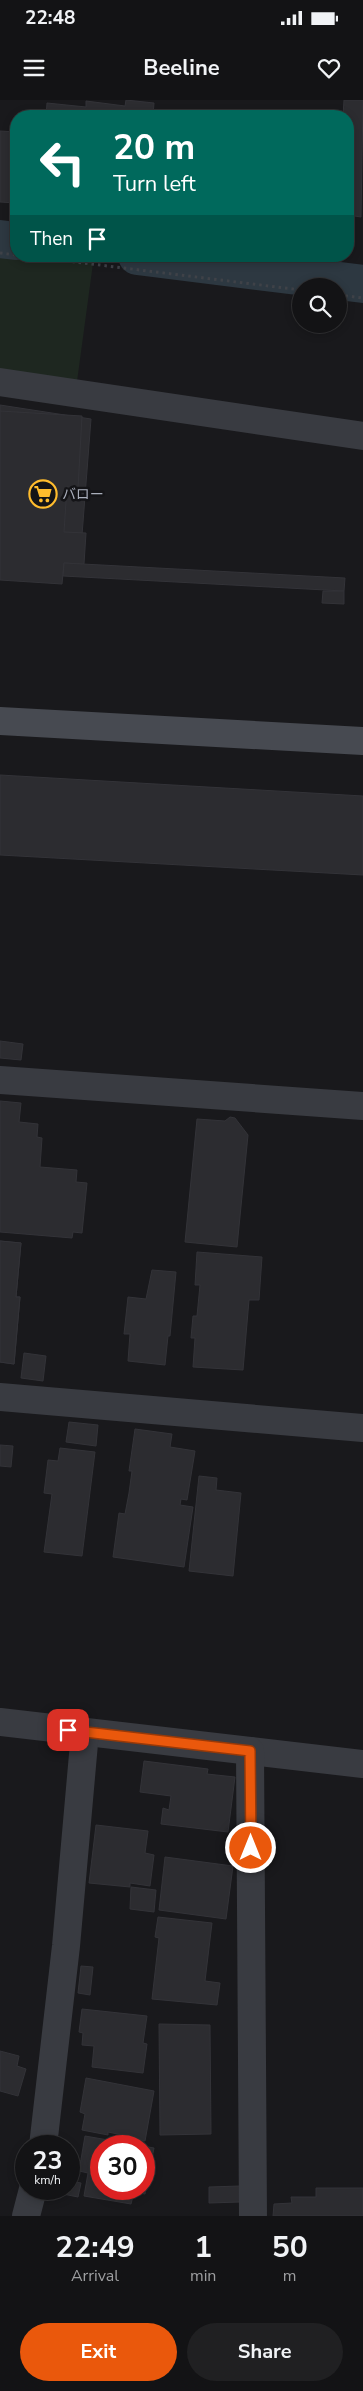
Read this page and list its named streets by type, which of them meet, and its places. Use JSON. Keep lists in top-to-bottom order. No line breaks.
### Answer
{"places":{"supermarket":["バロー"]},"page":{"status":"22:48","header":"Beeline","turn":["20 m","Turn left"],"then":"Then","speed":"23 km/h","limit":"30","eta":["22:49","Arrival","1","min","50","m"],"buttons":["Exit","Share"]}}
